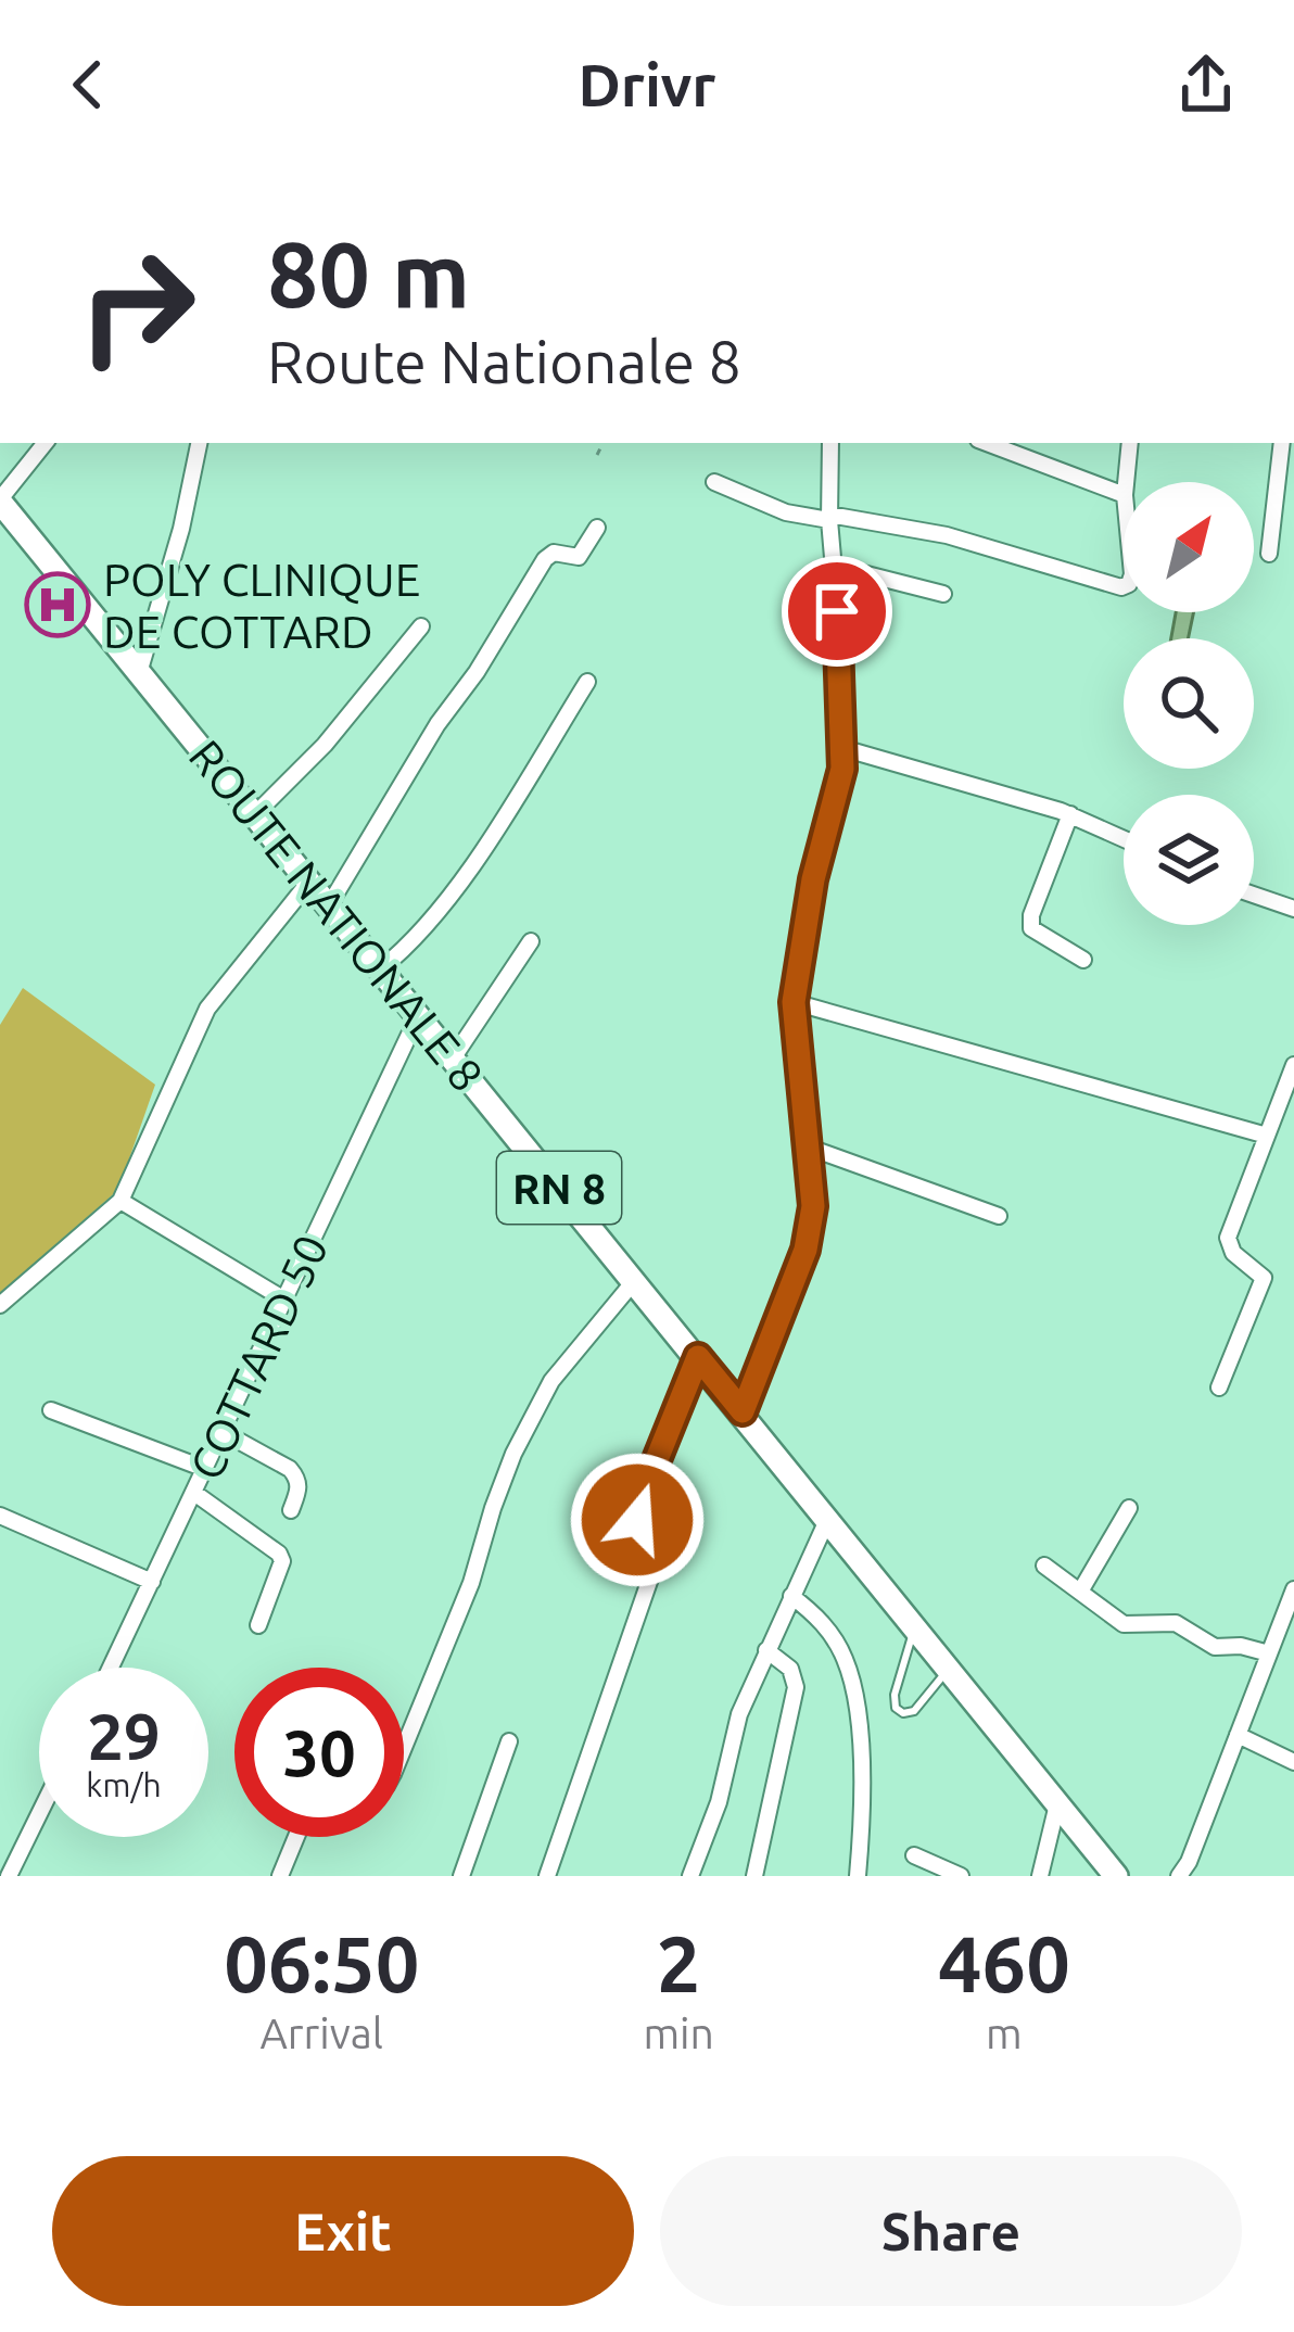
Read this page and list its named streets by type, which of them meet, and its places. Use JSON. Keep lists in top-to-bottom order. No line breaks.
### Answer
{"streets":{"main road":["ROUTE NATIONALE 8","RN 8"],"street":["COTTARD 50"]},"crossings":[["ROUTE NATIONALE 8","COTTARD 50"]],"places":{"hospital":["POLY CLINIQUE DE COTTARD"]},"north":"top right","page":{"header":"Drivr","turn":["80 m","Route Nationale 8"],"speed":"29 km/h","limit":"30","eta":["06:50","Arrival","2","min","460","m"],"buttons":["Exit","Share"]}}
